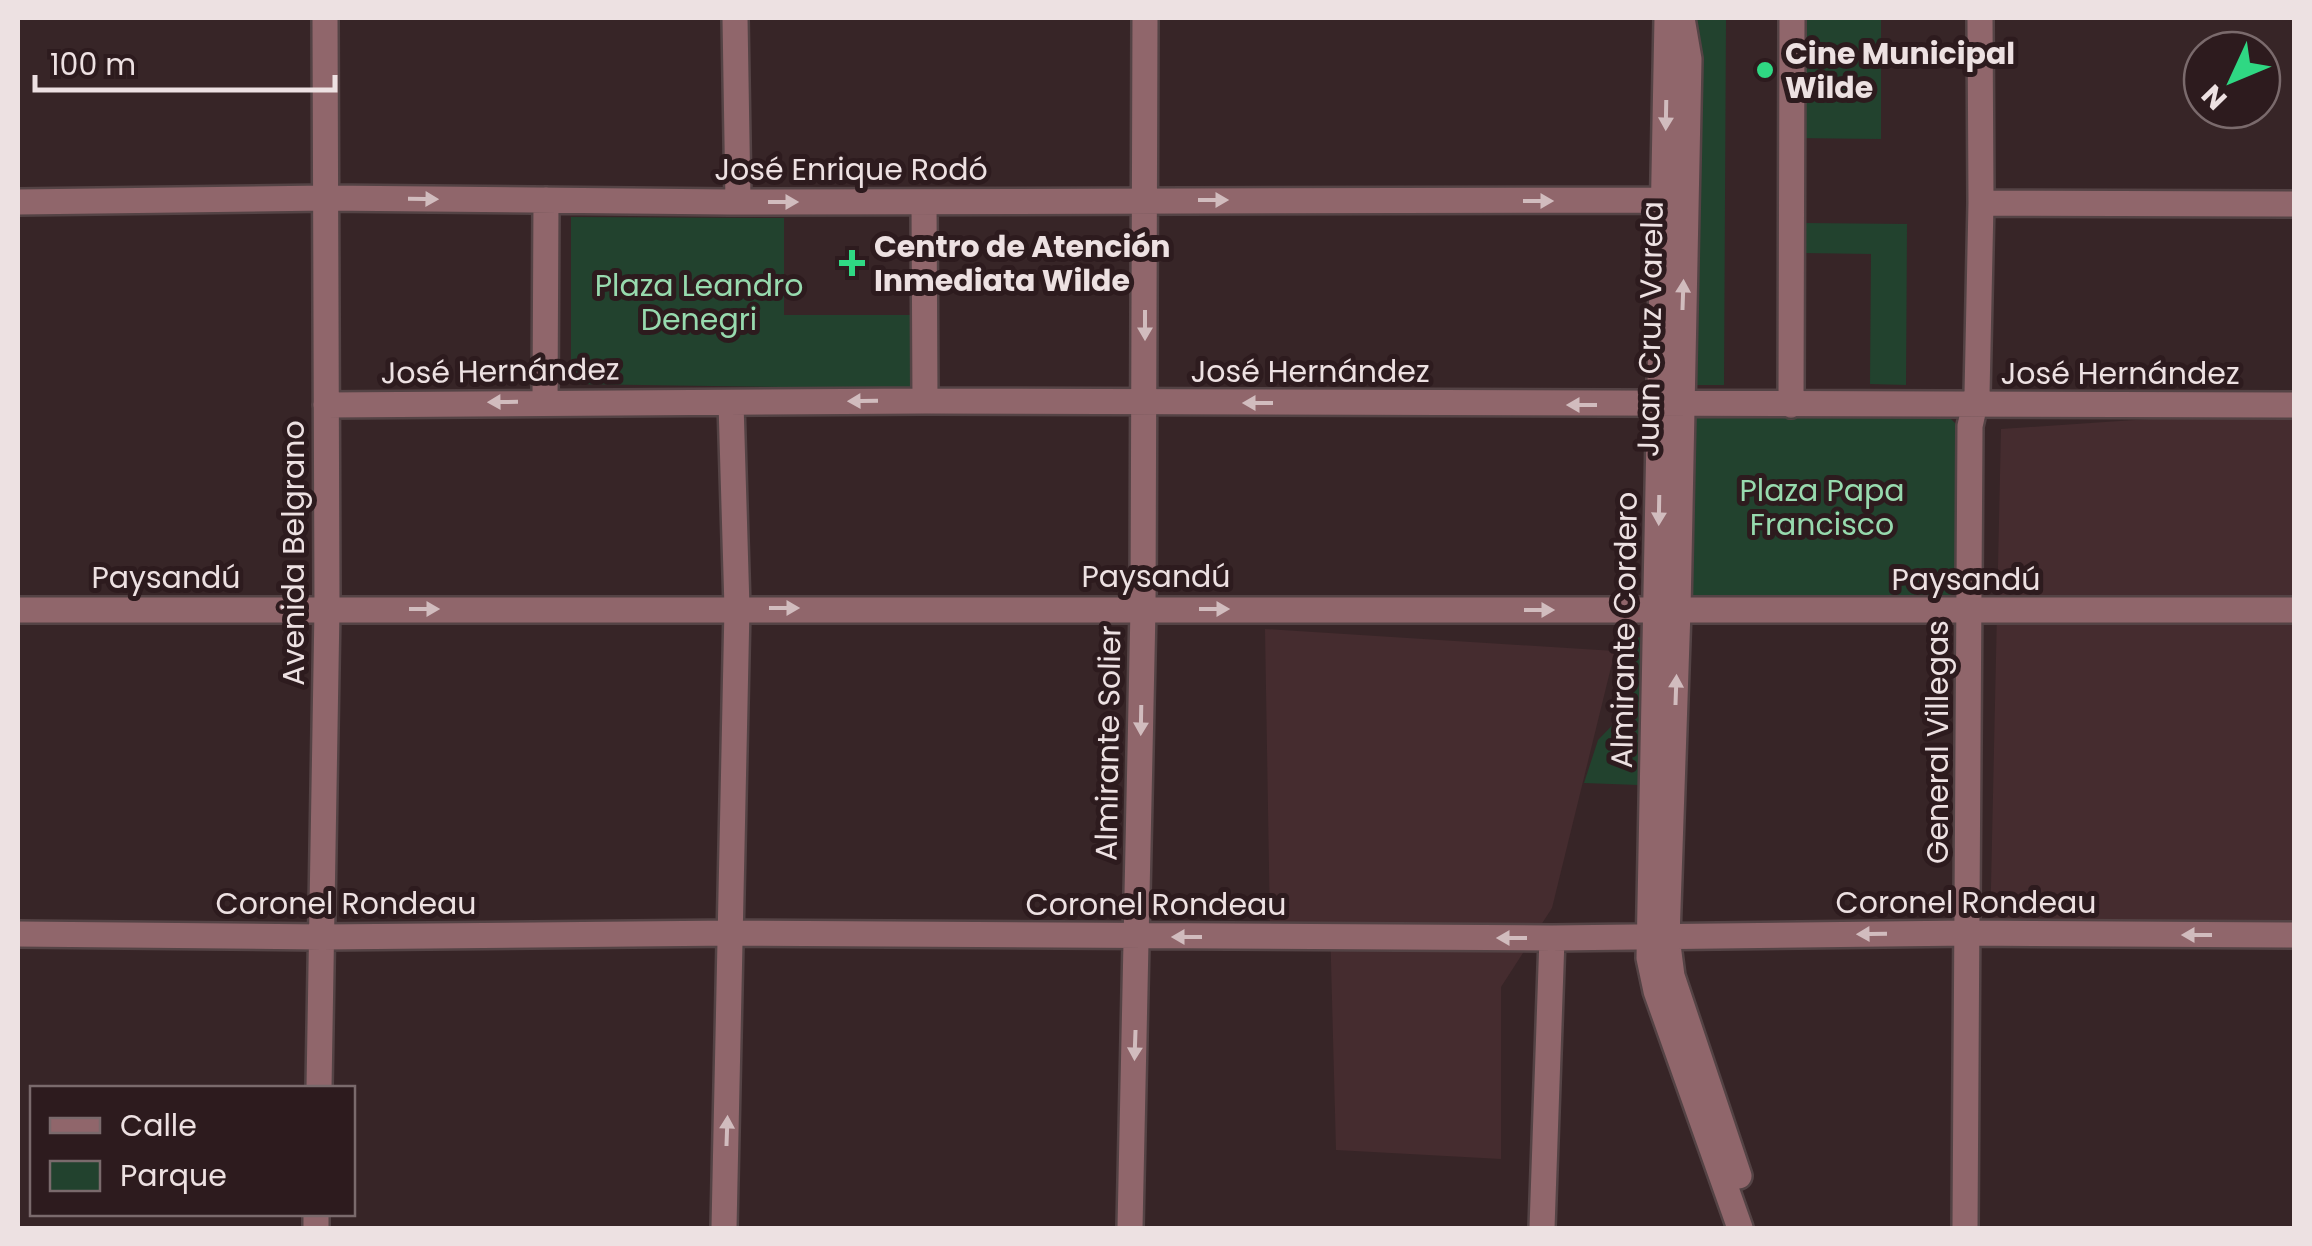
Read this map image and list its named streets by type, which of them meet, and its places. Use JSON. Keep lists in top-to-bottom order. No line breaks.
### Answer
{"streets":{"street":["José Enrique Rodó","Juan Cruz Varela","José Hernández","Avenida Belgrano","Paysandú","Almirante Cordero","General Villegas","Almirante Solier","Coronel Rondeau"]},"crossings":[["José Enrique Rodó","Juan Cruz Varela"],["José Enrique Rodó","Avenida Belgrano"],["José Enrique Rodó","Almirante Solier"],["Juan Cruz Varela","José Hernández"],["Juan Cruz Varela","Almirante Cordero"],["José Hernández","Avenida Belgrano"],["José Hernández","Almirante Cordero"],["José Hernández","General Villegas"],["José Hernández","Almirante Solier"],["Avenida Belgrano","Paysandú"],["Avenida Belgrano","Coronel Rondeau"],["Paysandú","Almirante Cordero"],["Paysandú","General Villegas"],["Paysandú","Almirante Solier"],["Almirante Cordero","Coronel Rondeau"],["General Villegas","Coronel Rondeau"],["Almirante Solier","Coronel Rondeau"]],"one_way":["José Enrique Rodó","José Hernández","Paysandú","Almirante Solier","Coronel Rondeau"],"parks":["Plaza Leandro Denegri","Plaza Papa Francisco"],"places":{"other":["Cine Municipal Wilde"],"health":["Centro de Atención Inmediata Wilde"]},"legend":["Calle","Parque"],"scale_bar":"100 m","north":"bottom left"}
